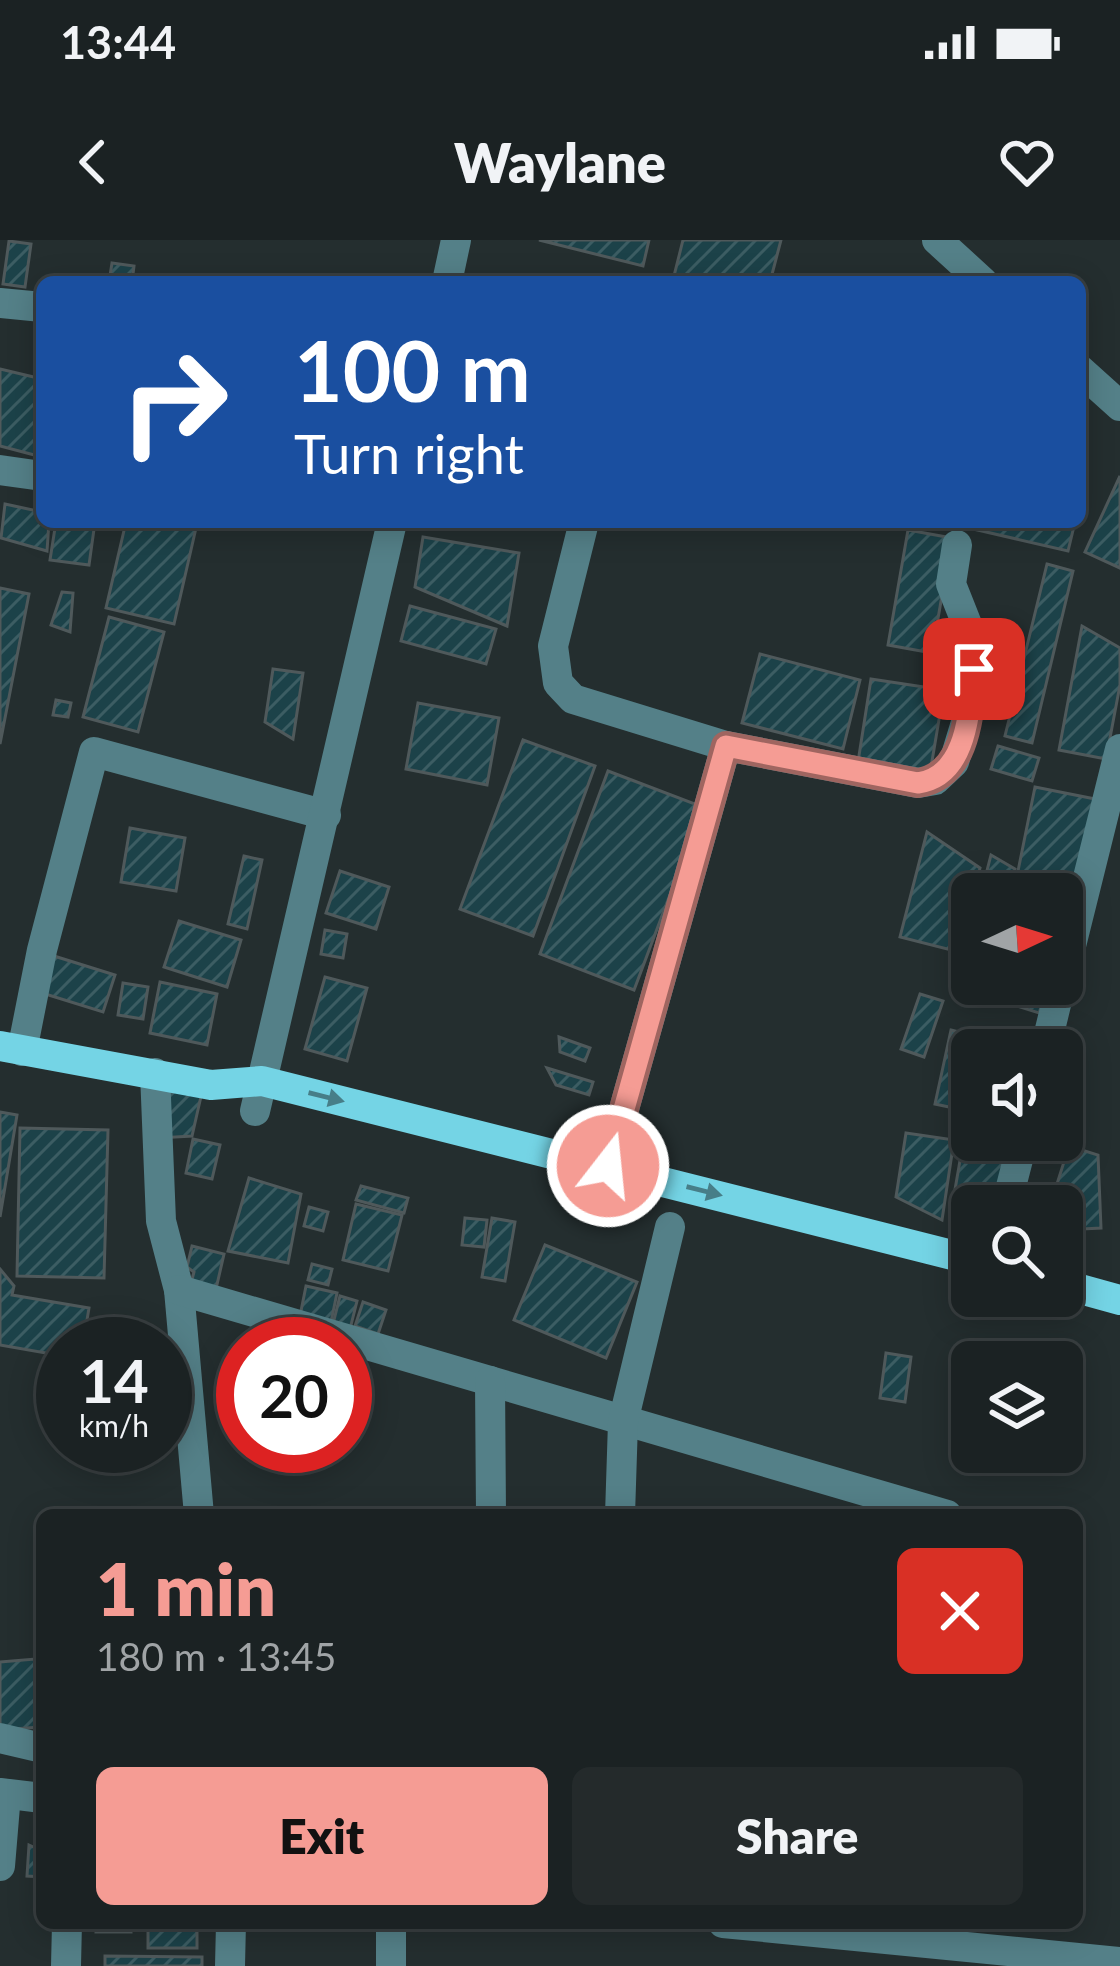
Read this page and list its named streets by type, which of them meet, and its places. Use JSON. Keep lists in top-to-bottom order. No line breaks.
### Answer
{"north":"right","page":{"status":"13:44","header":"Waylane","turn":["100 m","Turn right"],"speed":"14 km/h","limit":"20","heading":["1 min","180 m · 13:45"],"buttons":["Exit","Share"]}}
